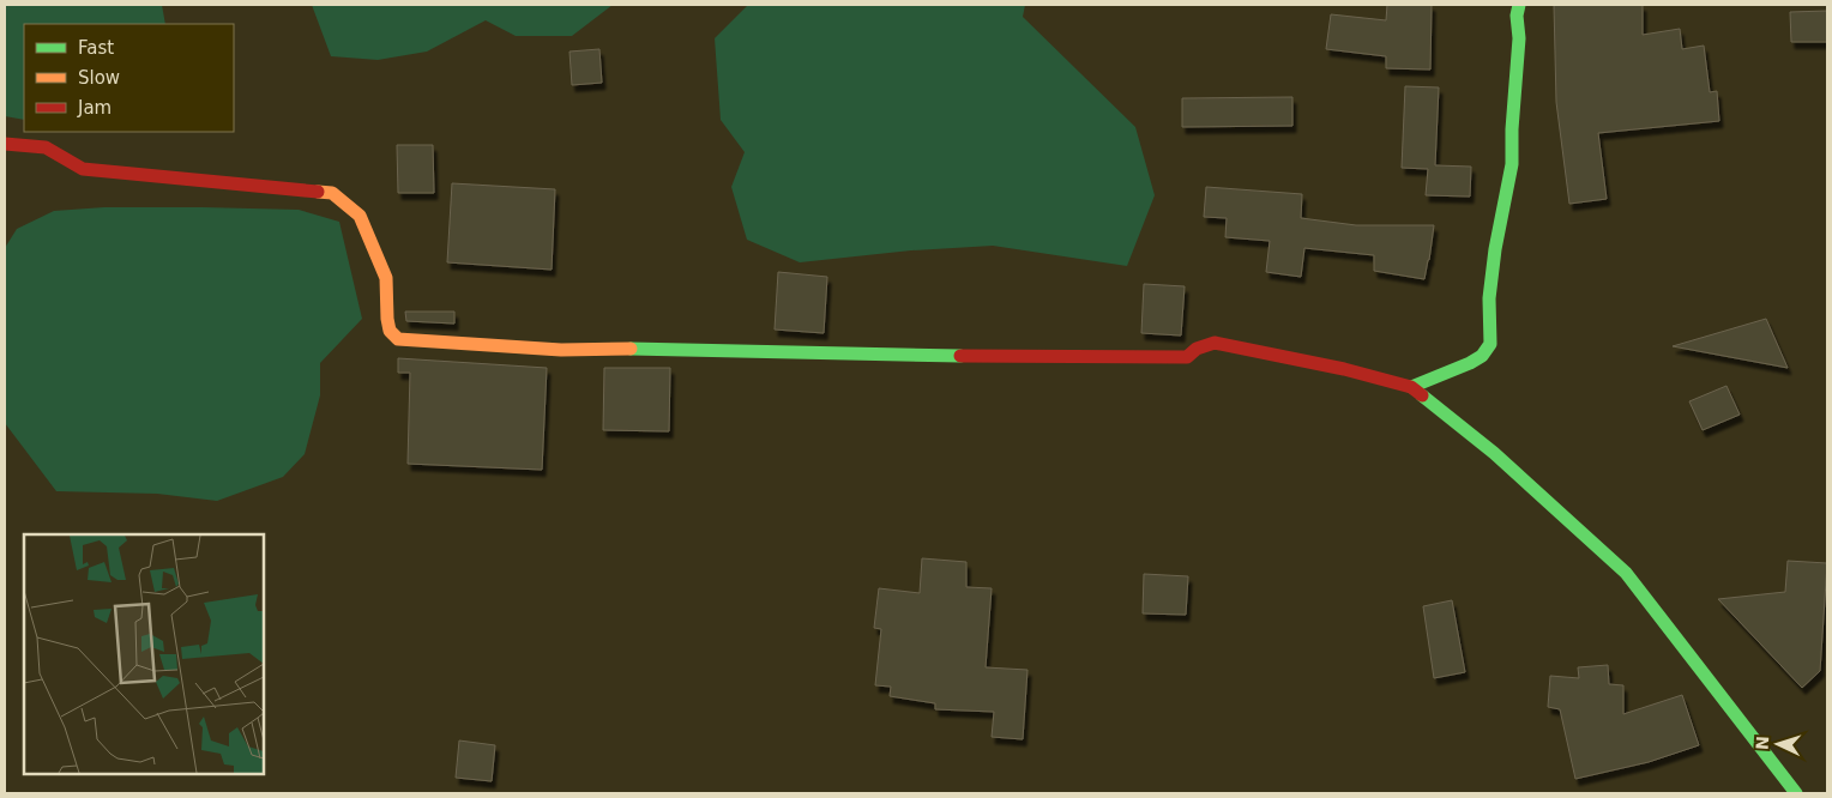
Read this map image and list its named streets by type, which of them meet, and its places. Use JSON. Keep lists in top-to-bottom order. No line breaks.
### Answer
{"legend":["Fast","Slow","Jam"],"north":"left"}
